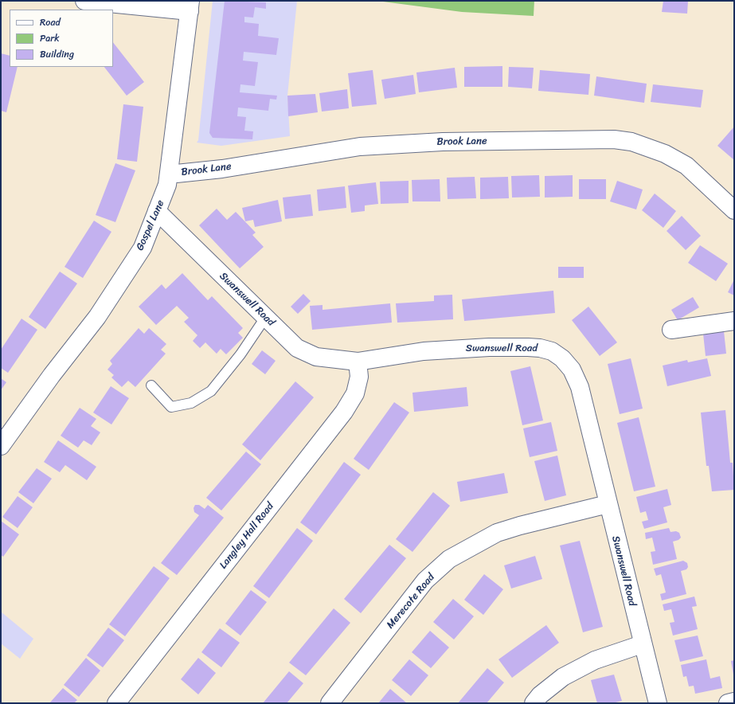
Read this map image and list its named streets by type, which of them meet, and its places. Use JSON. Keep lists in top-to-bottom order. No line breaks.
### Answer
{"streets":{"street":["Brook Lane","Gospel Lane","Swanswell Road","Langley Hall Road","Merecote Road"]},"crossings":[["Brook Lane","Gospel Lane"],["Gospel Lane","Swanswell Road"],["Swanswell Road","Langley Hall Road"],["Swanswell Road","Merecote Road"]],"legend":["Road","Park","Building"]}
